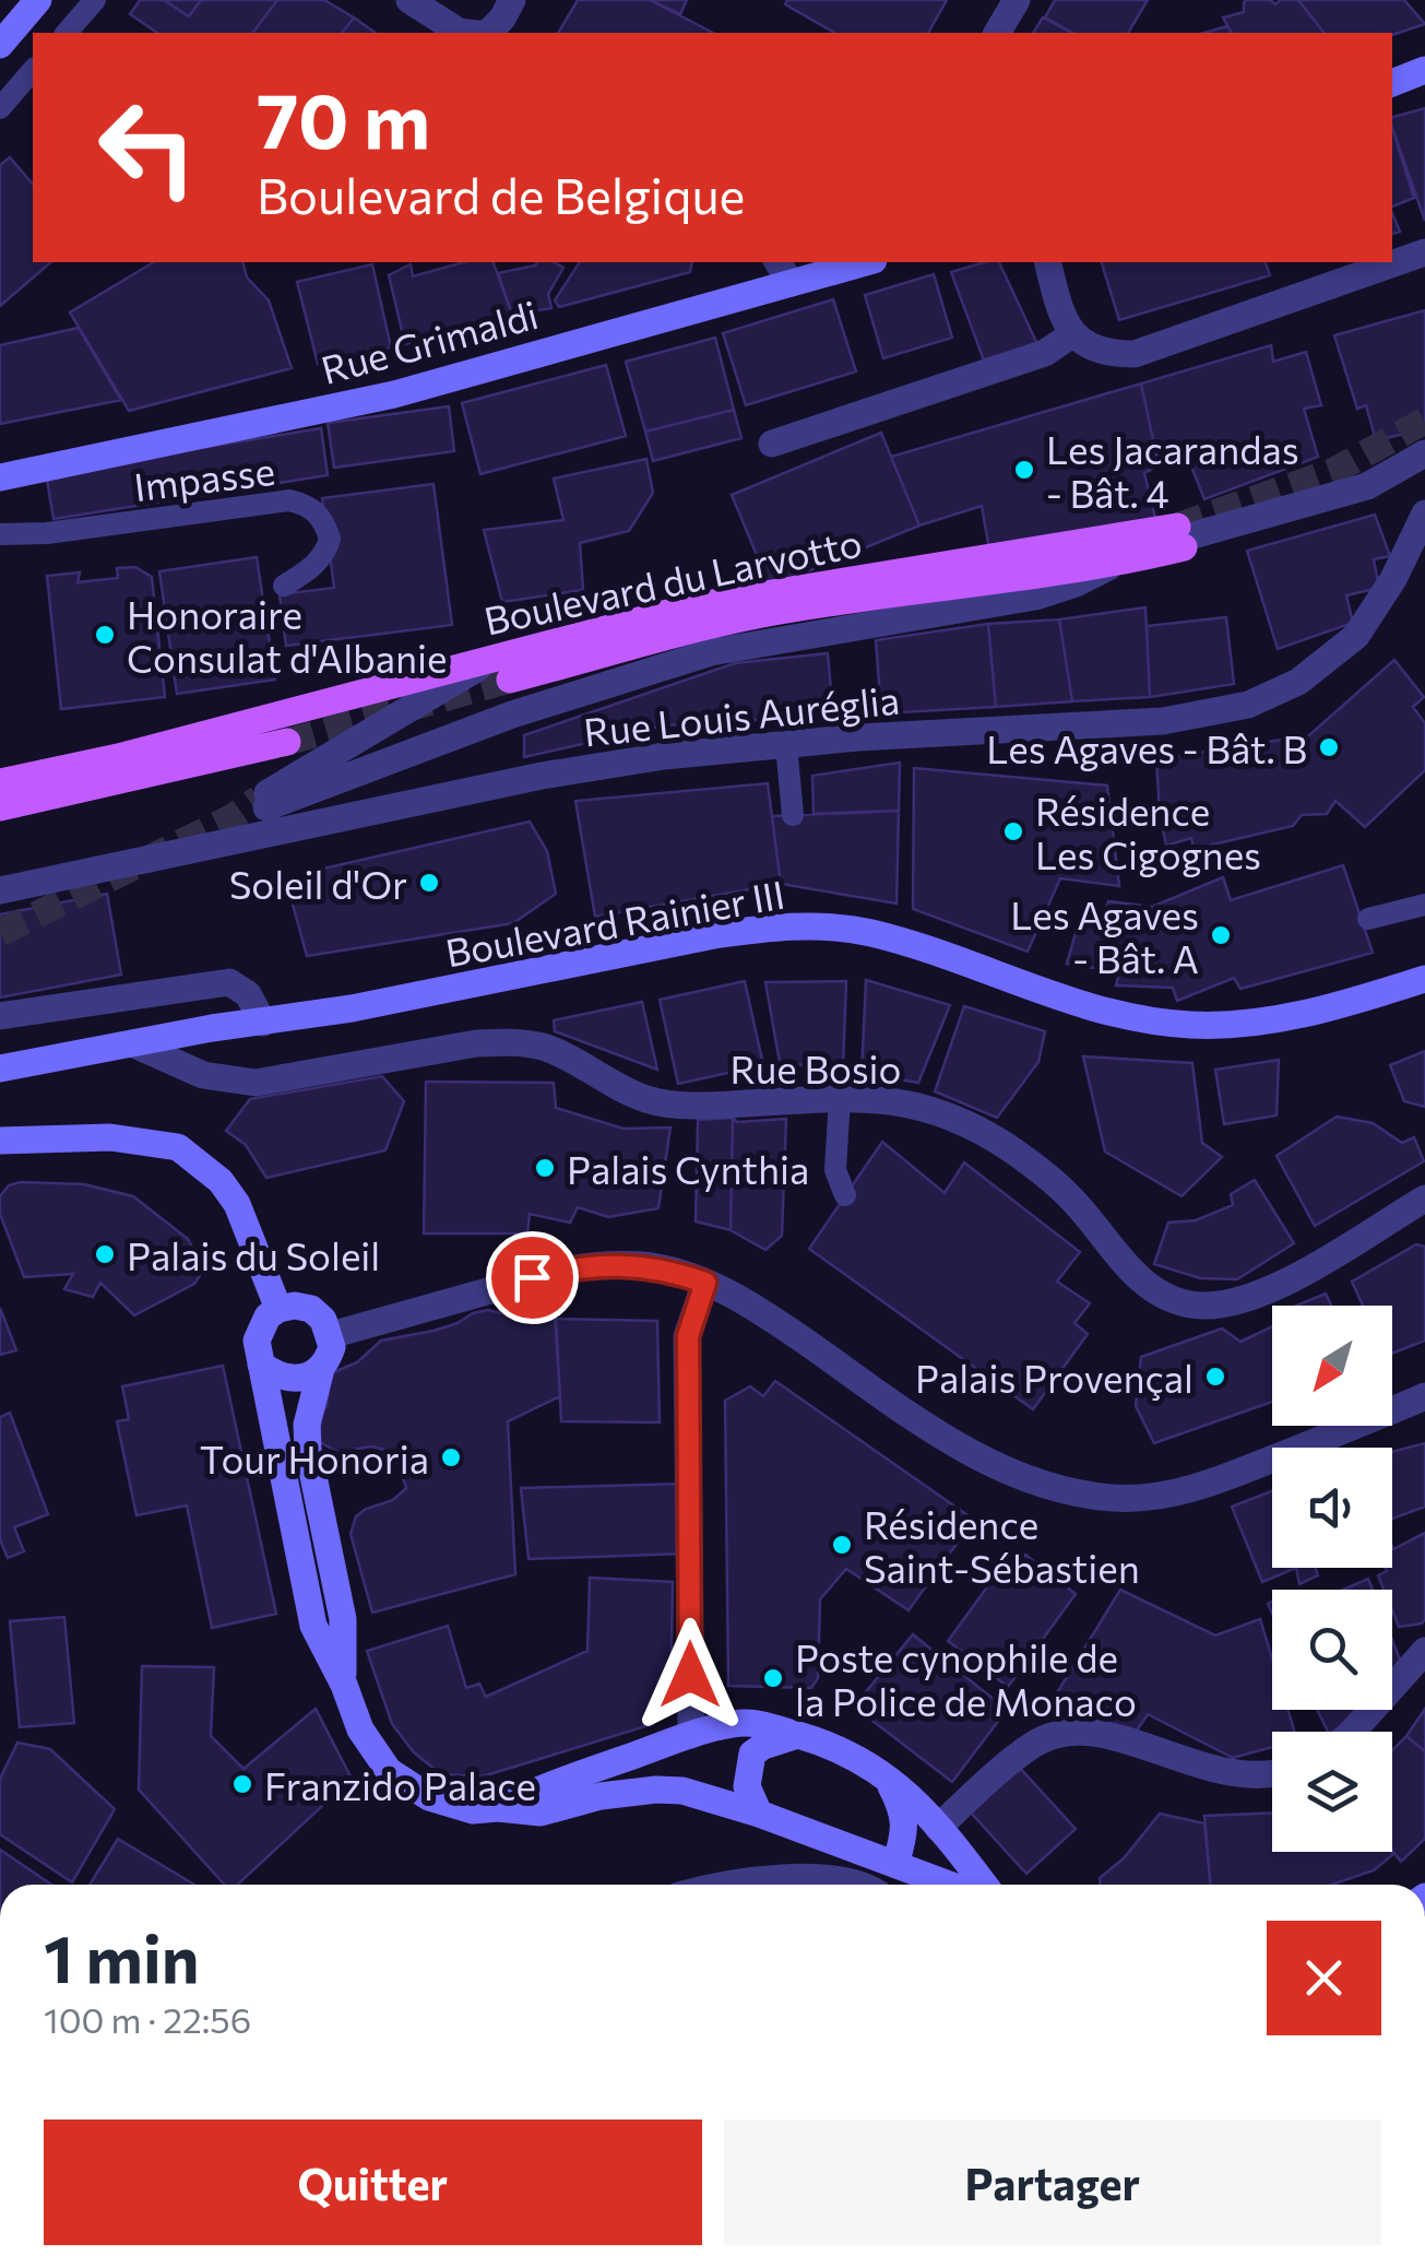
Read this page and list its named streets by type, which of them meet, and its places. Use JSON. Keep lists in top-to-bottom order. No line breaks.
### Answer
{"streets":{"main road":["Rue Grimaldi","Boulevard du Larvotto","Boulevard Rainier III"],"street":["Rue Louis Auréglia","Rue Bosio"],"lane":["Impasse"]},"crossings":[["Boulevard Rainier III","Rue Bosio"]],"places":["Les Jacarandas - Bât. 4","Honoraire Consulat d'Albanie","Les Agaves - Bât. B","Résidence Les Cigognes","Soleil d'Or","Les Agaves - Bât. A","Palais Cynthia","Palais du Soleil","Palais Provençal","Tour Honoria","Résidence Saint-Sébastien","Poste cynophile de la Police de Monaco","Franzido Palace"],"north":"bottom left","page":{"turn":["70 m","Boulevard de Belgique"],"heading":["1 min","100 m · 22:56"],"buttons":["Quitter","Partager"]}}
